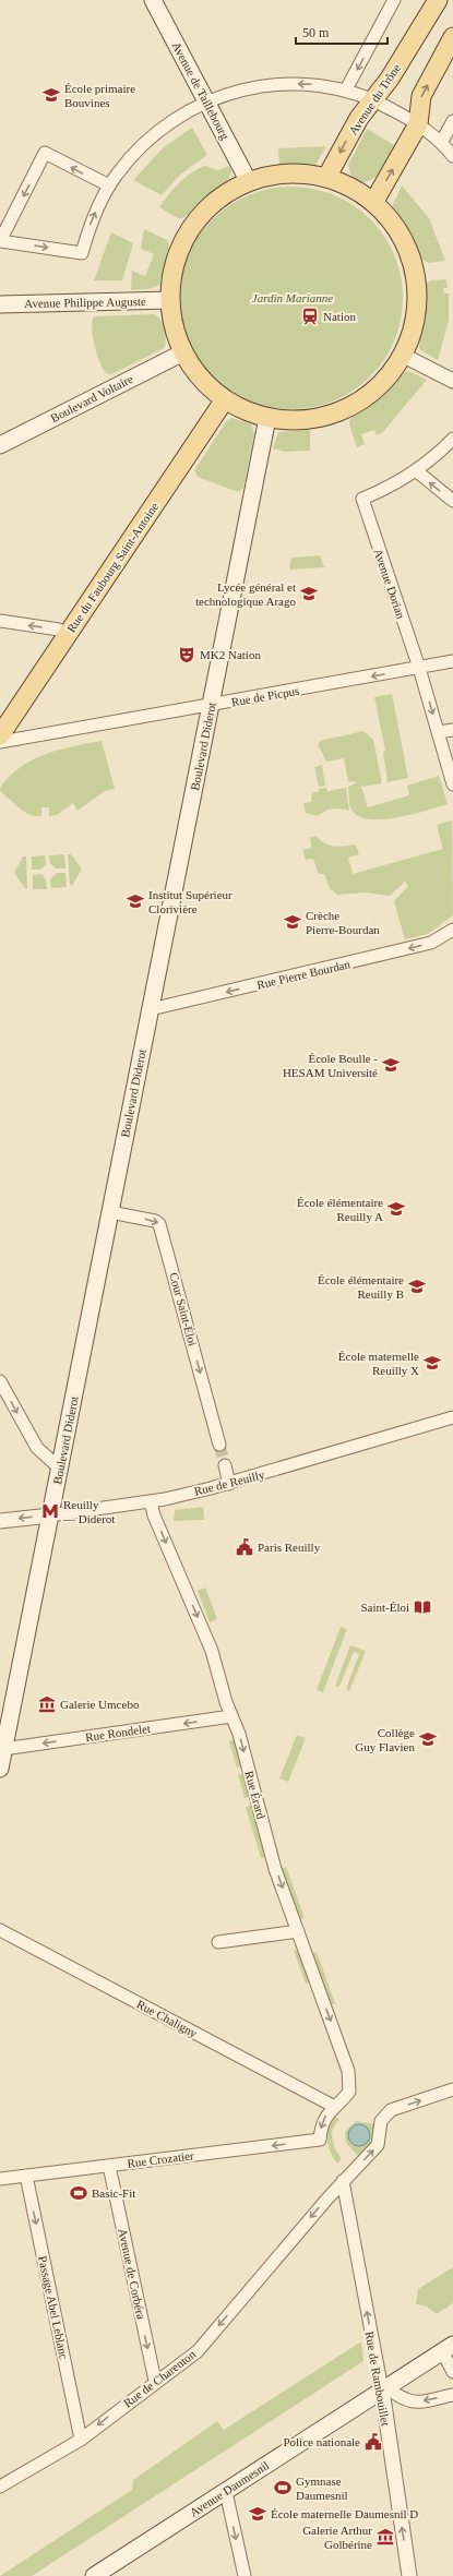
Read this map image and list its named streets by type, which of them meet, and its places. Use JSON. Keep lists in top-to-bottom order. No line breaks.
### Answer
{"streets":{"main road":["Avenue de Taillebourg","Avenue du Trône","Avenue Philippe Auguste","Boulevard Voltaire","Rue du Faubourg Saint-Antoine","Boulevard Diderot","Avenue Daumesnil"],"street":["Avenue Dorian","Rue de Picpus","Rue Pierre Bourdan","Cour Saint-Éloi","Rue de Reuilly","Rue Rondelet","Rue Érard","Rue Chaligny","Rue Crozatier","Avenue de Corbéra","Passage Abel Leblanc","Rue de Charenton","Rue de Rambouillet"]},"crossings":[["Avenue Dorian","Rue de Picpus"],["Rue de Picpus","Boulevard Diderot"],["Boulevard Diderot","Rue Pierre Bourdan"],["Boulevard Diderot","Cour Saint-Éloi"],["Boulevard Diderot","Rue de Reuilly"],["Boulevard Diderot","Rue Rondelet"],["Rue de Reuilly","Rue Érard"],["Rue Rondelet","Rue Érard"],["Rue Érard","Rue Chaligny"],["Rue Érard","Rue Crozatier"],["Rue Chaligny","Rue Crozatier"],["Rue Crozatier","Avenue de Corbéra"],["Rue Crozatier","Passage Abel Leblanc"],["Avenue de Corbéra","Rue de Charenton"],["Passage Abel Leblanc","Rue de Charenton"],["Rue de Charenton","Rue de Rambouillet"],["Rue de Rambouillet","Avenue Daumesnil"]],"one_way":["Rue de Picpus","Rue Pierre Bourdan","Cour Saint-Éloi","Rue Rondelet","Rue Érard","Rue Crozatier","Avenue de Corbéra","Passage Abel Leblanc","Rue de Rambouillet"],"parks":["Jardin Marianne"],"places":{"school or university":["École primaire Bouvines","Lycée général et technologique Arago","Institut Supérieur Clorivière","Crèche Pierre-Bourdan","École Boulle - HESAM Université","École élémentaire Reuilly A","École élémentaire Reuilly B","École maternelle Reuilly X","Collège Guy Flavien","École maternelle Daumesnil D"],"station":["Nation"],"theatre":["MK2 Nation"],"metro station":["Reuilly — Diderot"],"public building":["Paris Reuilly","Police nationale"],"library":["Saint-Éloi"],"museum":["Galerie Umcebo","Galerie Arthur Golbérine"],"sports":["Basic-Fit","Gymnase Daumesnil"]},"scale_bar":"50 m"}
